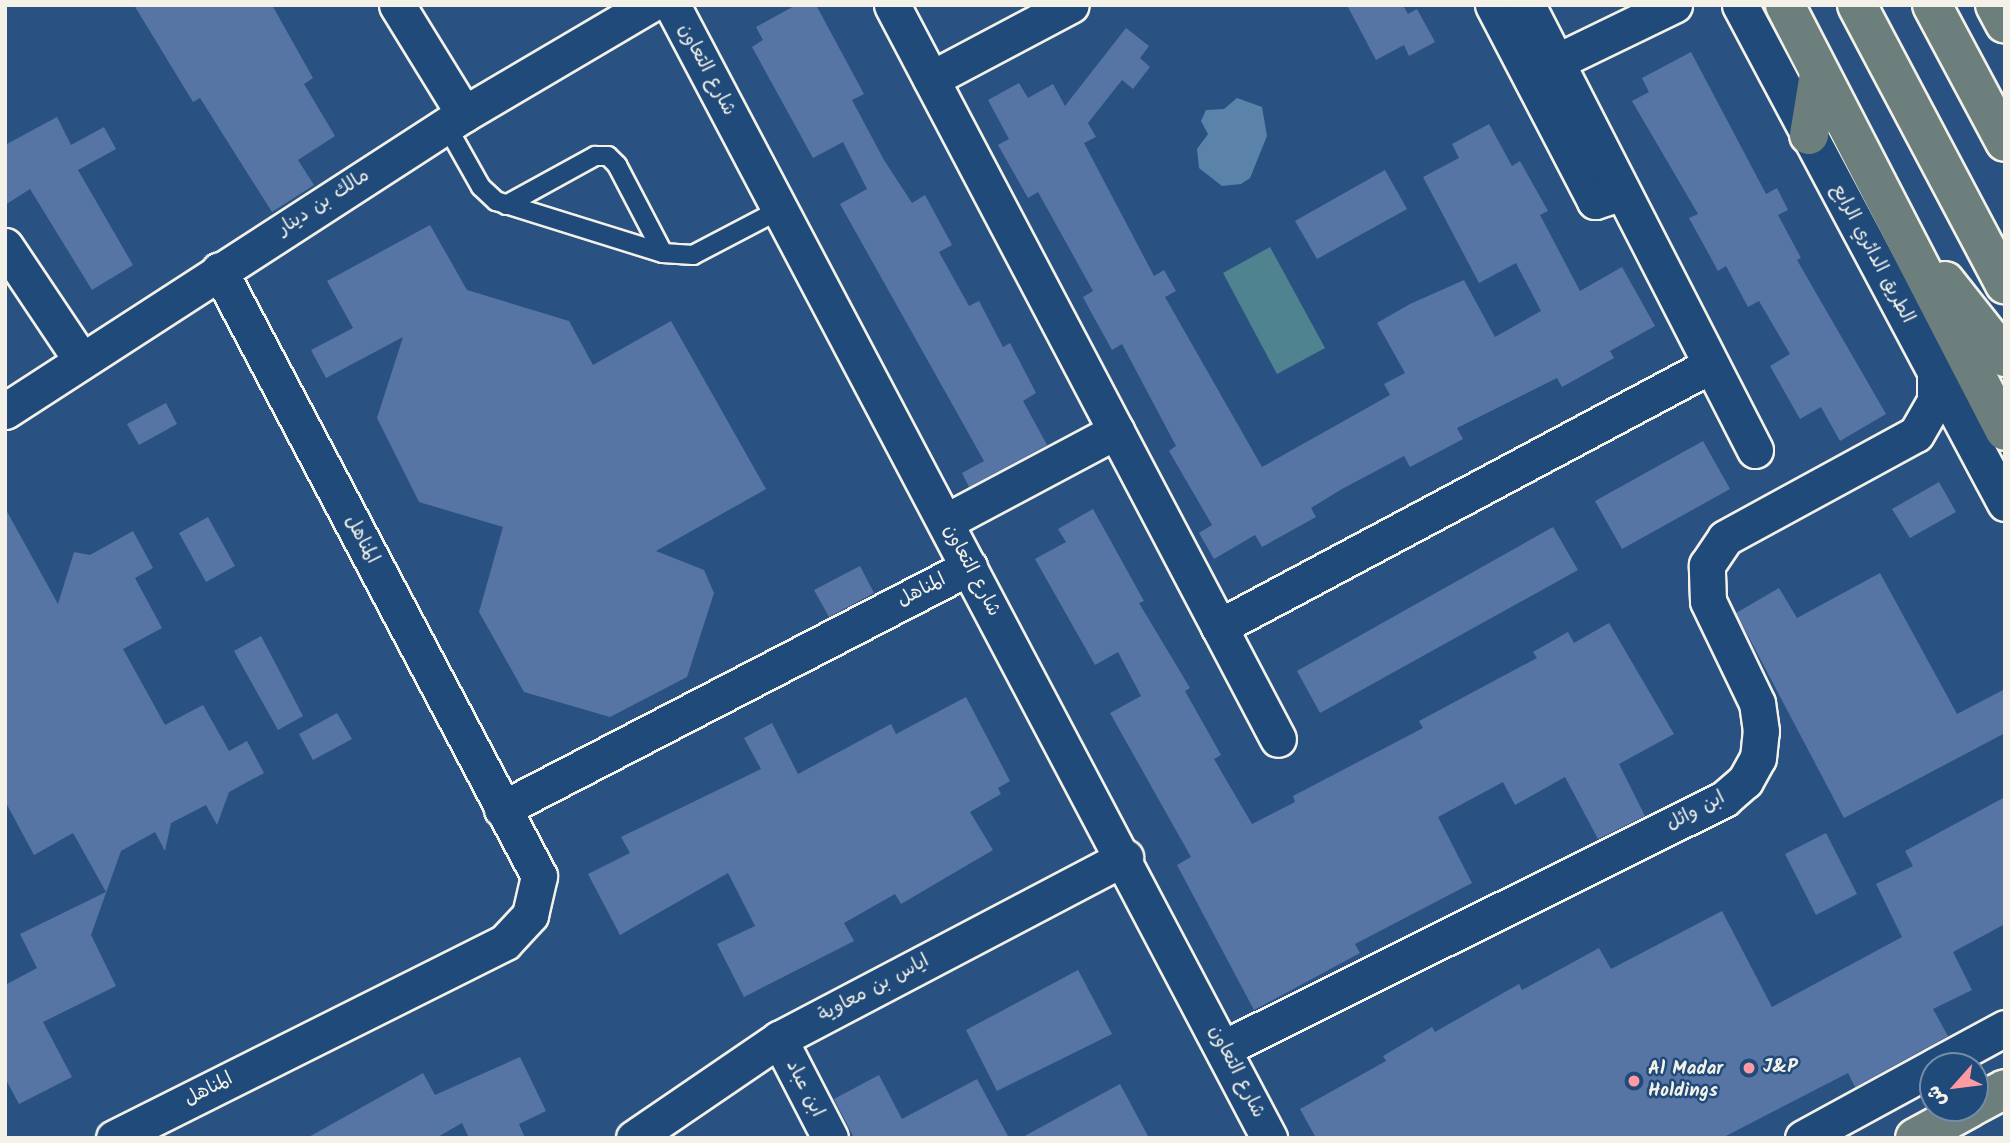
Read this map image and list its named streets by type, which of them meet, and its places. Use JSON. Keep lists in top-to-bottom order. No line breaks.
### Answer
{"streets":{"street":["شارع التعاون","مالك بن دينار","الطريق الدائري الرابع","المناهل","ابن وائل","اياس بن معاوية","ابن عباد"]},"crossings":[["شارع التعاون","المناهل"],["شارع التعاون","ابن وائل"],["شارع التعاون","اياس بن معاوية"],["مالك بن دينار","المناهل"],["الطريق الدائري الرابع","ابن وائل"],["اياس بن معاوية","ابن عباد"]],"places":["J&P","Al Madar Holdings"],"north":"bottom left"}
